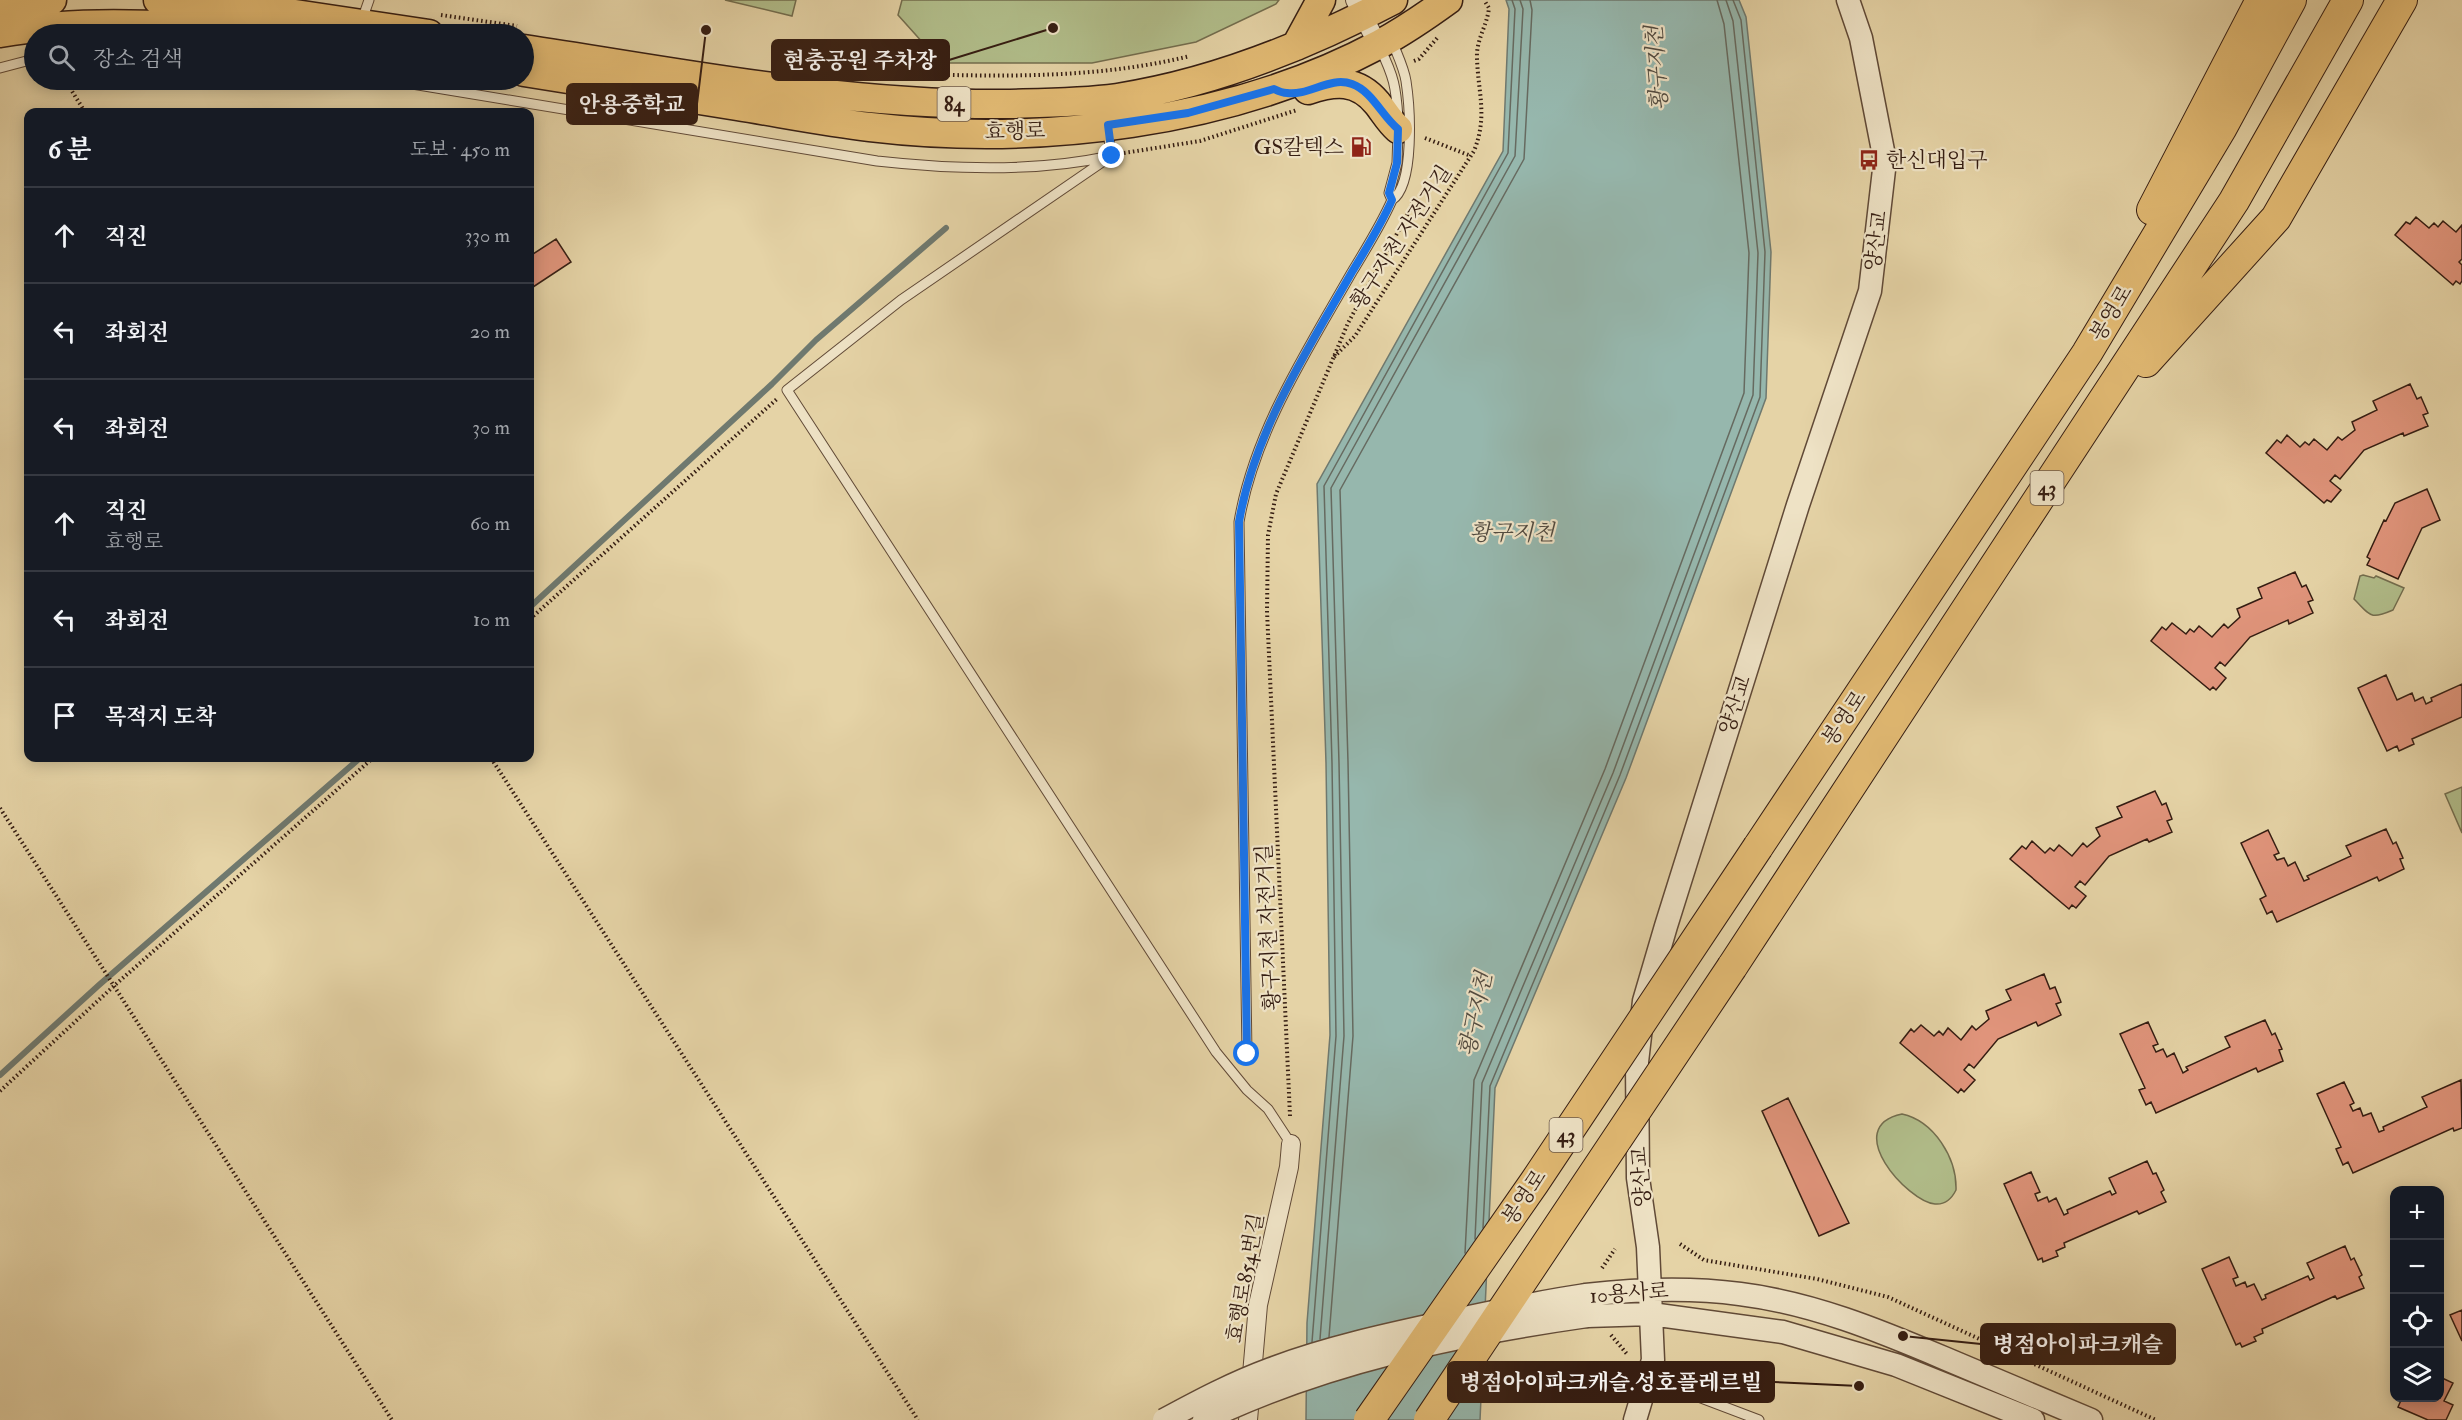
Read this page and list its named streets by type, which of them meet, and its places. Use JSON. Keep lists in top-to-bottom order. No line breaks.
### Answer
{"streets":{"highway":["봉영로","43"],"main road":["84","효행로"],"street":["양산교","효행로854번길","10용사로"],"path":["황구지천 자전거길"]},"crossings":[["황구지천 자전거길","효행로854번길"],["양산교","10용사로"]],"water":["황구지천"],"places":{"other":["현충공원 주차장","안용중학교","병점아이파크캐슬","병점아이파크캐슬.성호플레르빌"],"fuel station":["GS칼텍스"],"bus stop":["한신대입구"]},"page":{"search":"장소 검색","heading":["6 분","도보 · 450 m"],"list":[["직진","330 m"],["좌회전","20 m"],["좌회전","30 m"],["직진","효행로","60 m"],["좌회전","10 m"],"목적지 도착"],"map_buttons":["+","−"]}}
